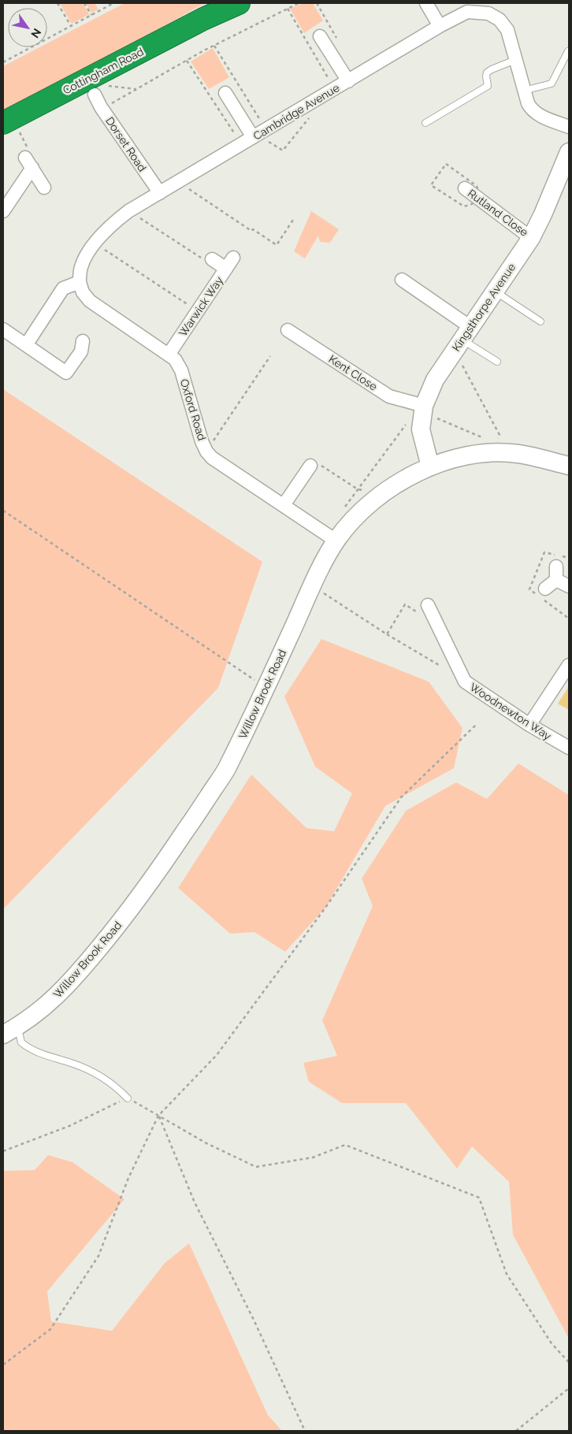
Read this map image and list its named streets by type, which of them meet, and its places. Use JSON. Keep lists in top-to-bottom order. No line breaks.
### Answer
{"streets":{"highway":["Cottingham Road"],"street":["Cambridge Avenue","Dorset Road","Rutland Close","Warwick Way","Kingsthorpe Avenue","Kent Close","Oxford Road","Willow Brook Road","Woodnewton Way"]},"crossings":[["Cambridge Avenue","Dorset Road"],["Cambridge Avenue","Oxford Road"],["Rutland Close","Kingsthorpe Avenue"],["Warwick Way","Oxford Road"],["Kingsthorpe Avenue","Kent Close"],["Kingsthorpe Avenue","Willow Brook Road"],["Oxford Road","Willow Brook Road"]],"north":"bottom right"}
